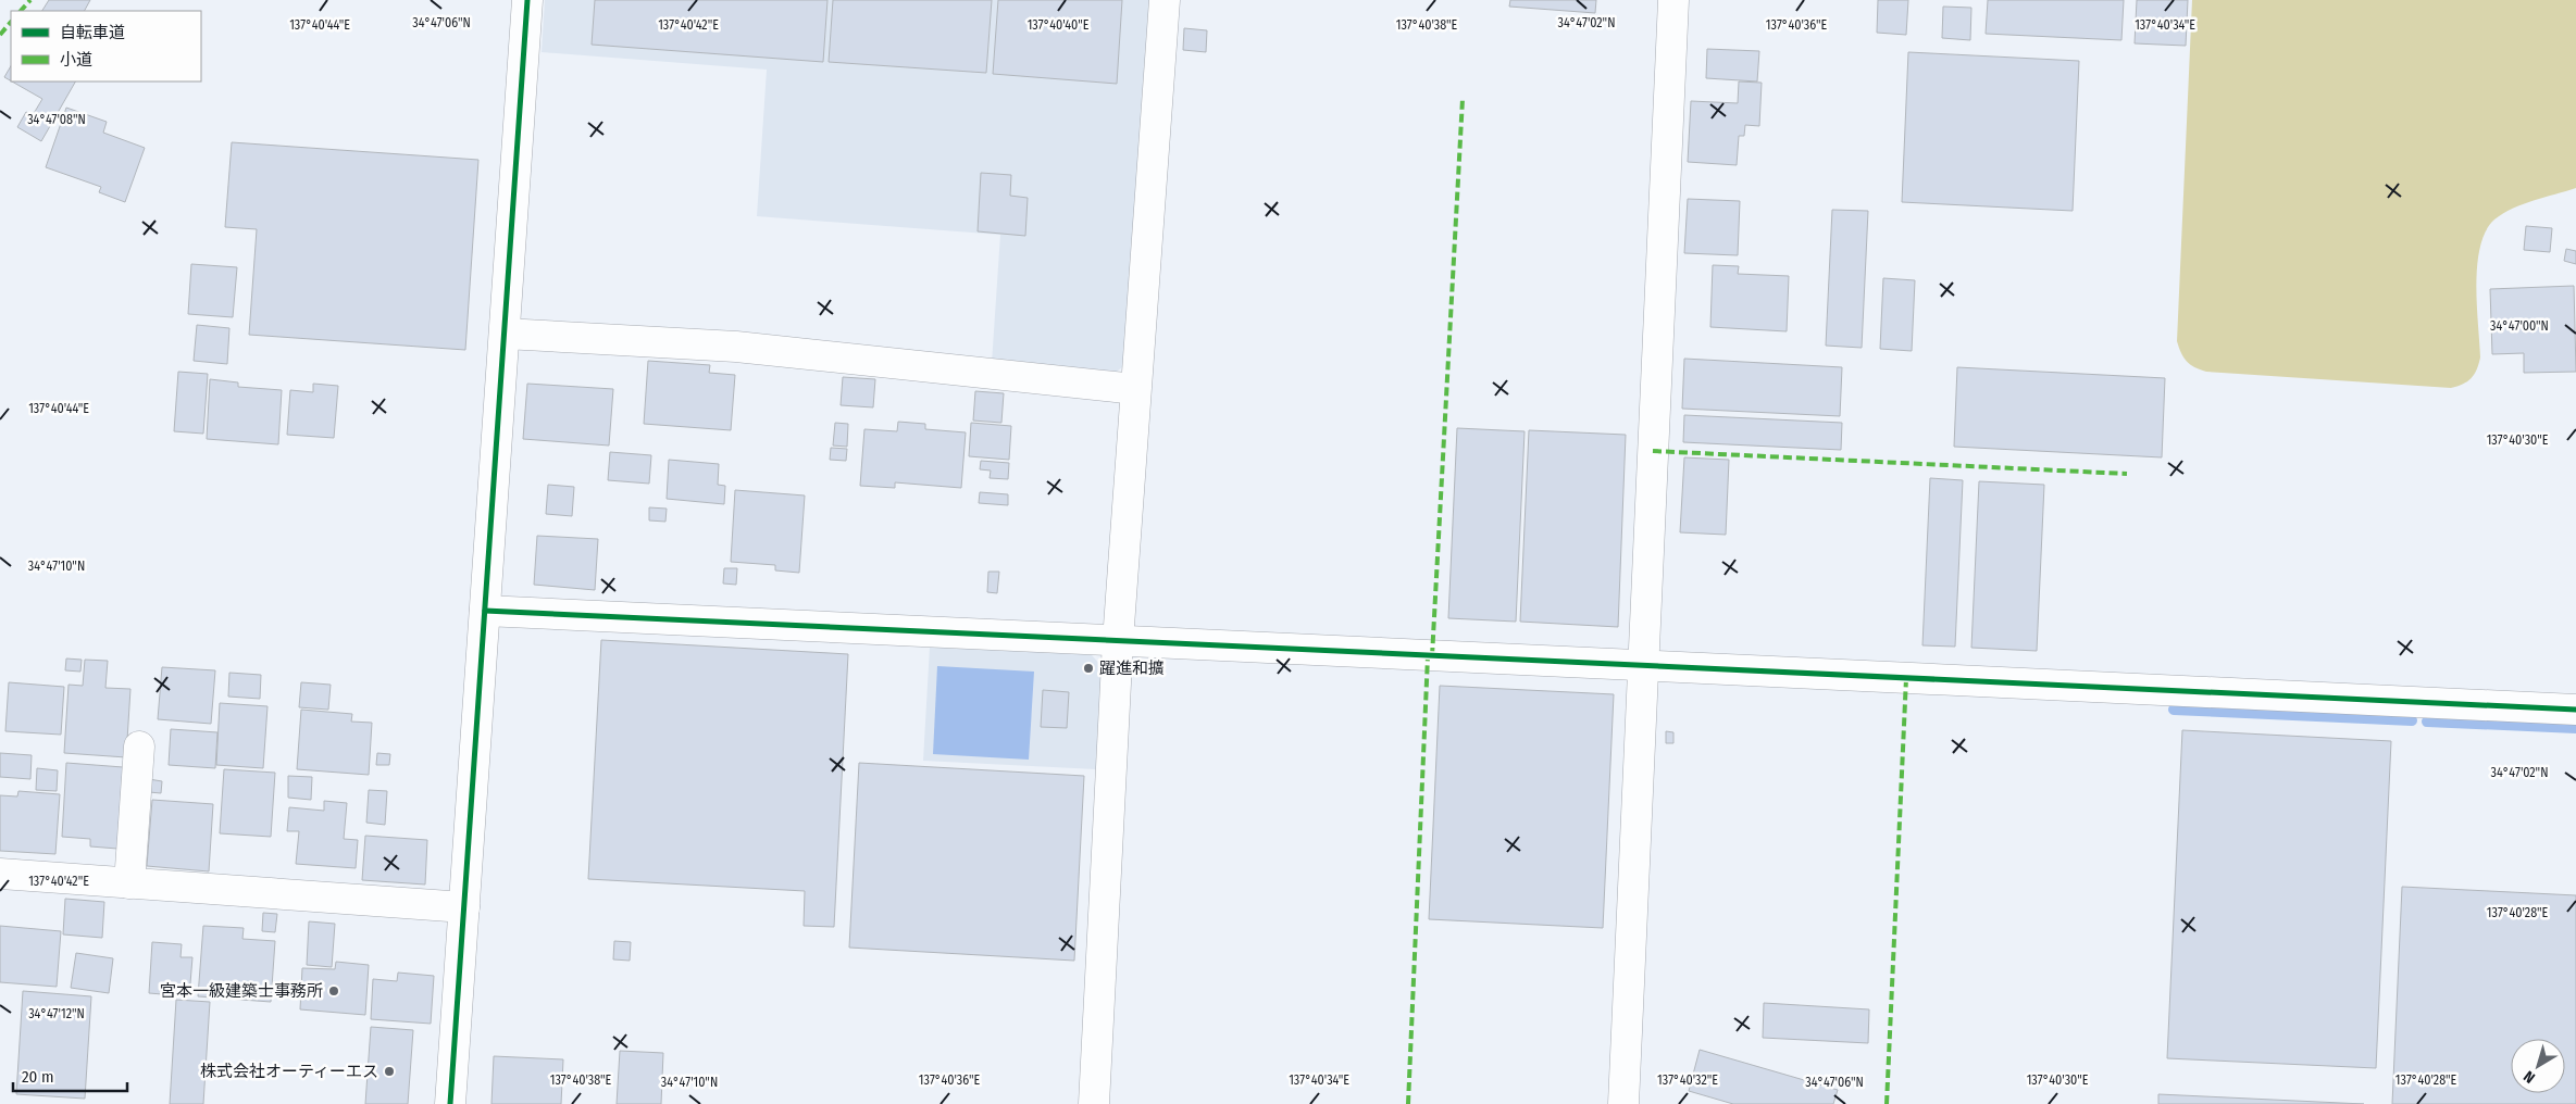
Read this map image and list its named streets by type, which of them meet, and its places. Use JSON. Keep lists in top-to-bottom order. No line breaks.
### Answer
{"places":["躍進和擴","宮本一級建築士事務所","株式会社オーティーエス"],"legend":["自転車道","小道"],"scale_bar":"20 m","north":"bottom left","coordinates":["34°47'06\"N","34°47'02\"N","137°40'40\"E","137°40'38\"E","137°40'36\"E","137°40'44\"E","137°40'42\"E","137°40'34\"E","34°47'08\"N","34°47'00\"N","137°40'30\"E","34°47'10\"N","137°40'28\"E","34°47'12\"N","137°40'32\"E"]}
